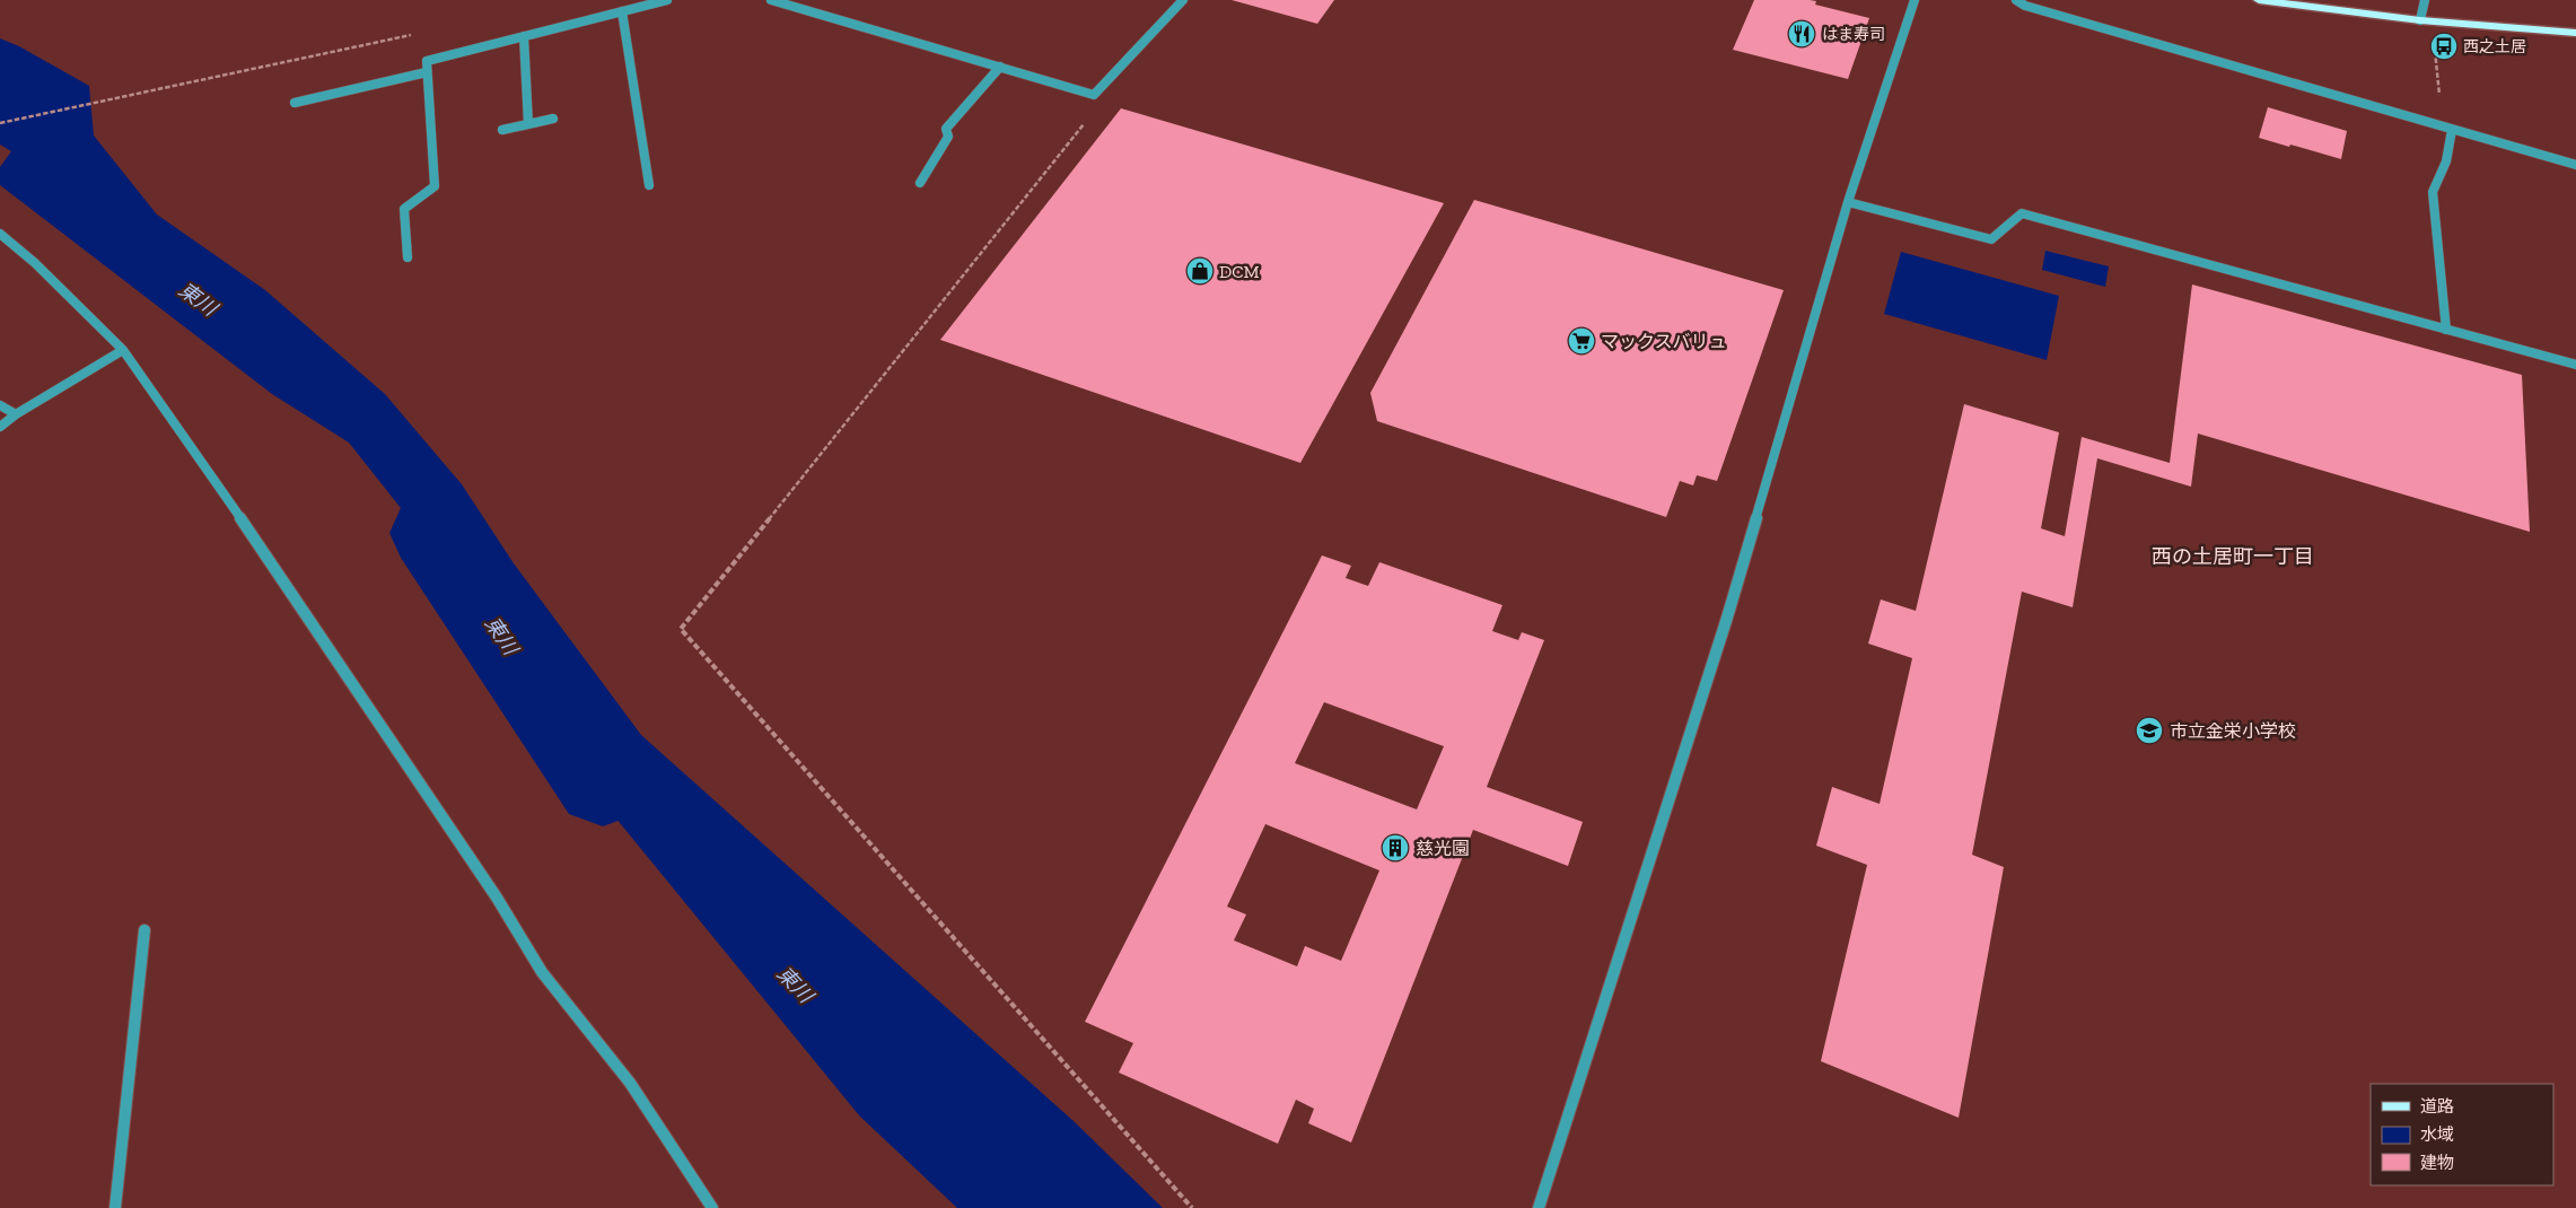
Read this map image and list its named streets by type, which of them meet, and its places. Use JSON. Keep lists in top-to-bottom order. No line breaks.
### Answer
{"districts":["西の土居町一丁目"],"water":["東川"],"places":{"restaurant":["はま寿司"],"bus stop":["西之土居"],"shop":["DCM"],"supermarket":["マックスバリュ"],"school or university":["市立金栄小学校"],"building":["慈光園"]},"legend":["道路","水域","建物"]}
